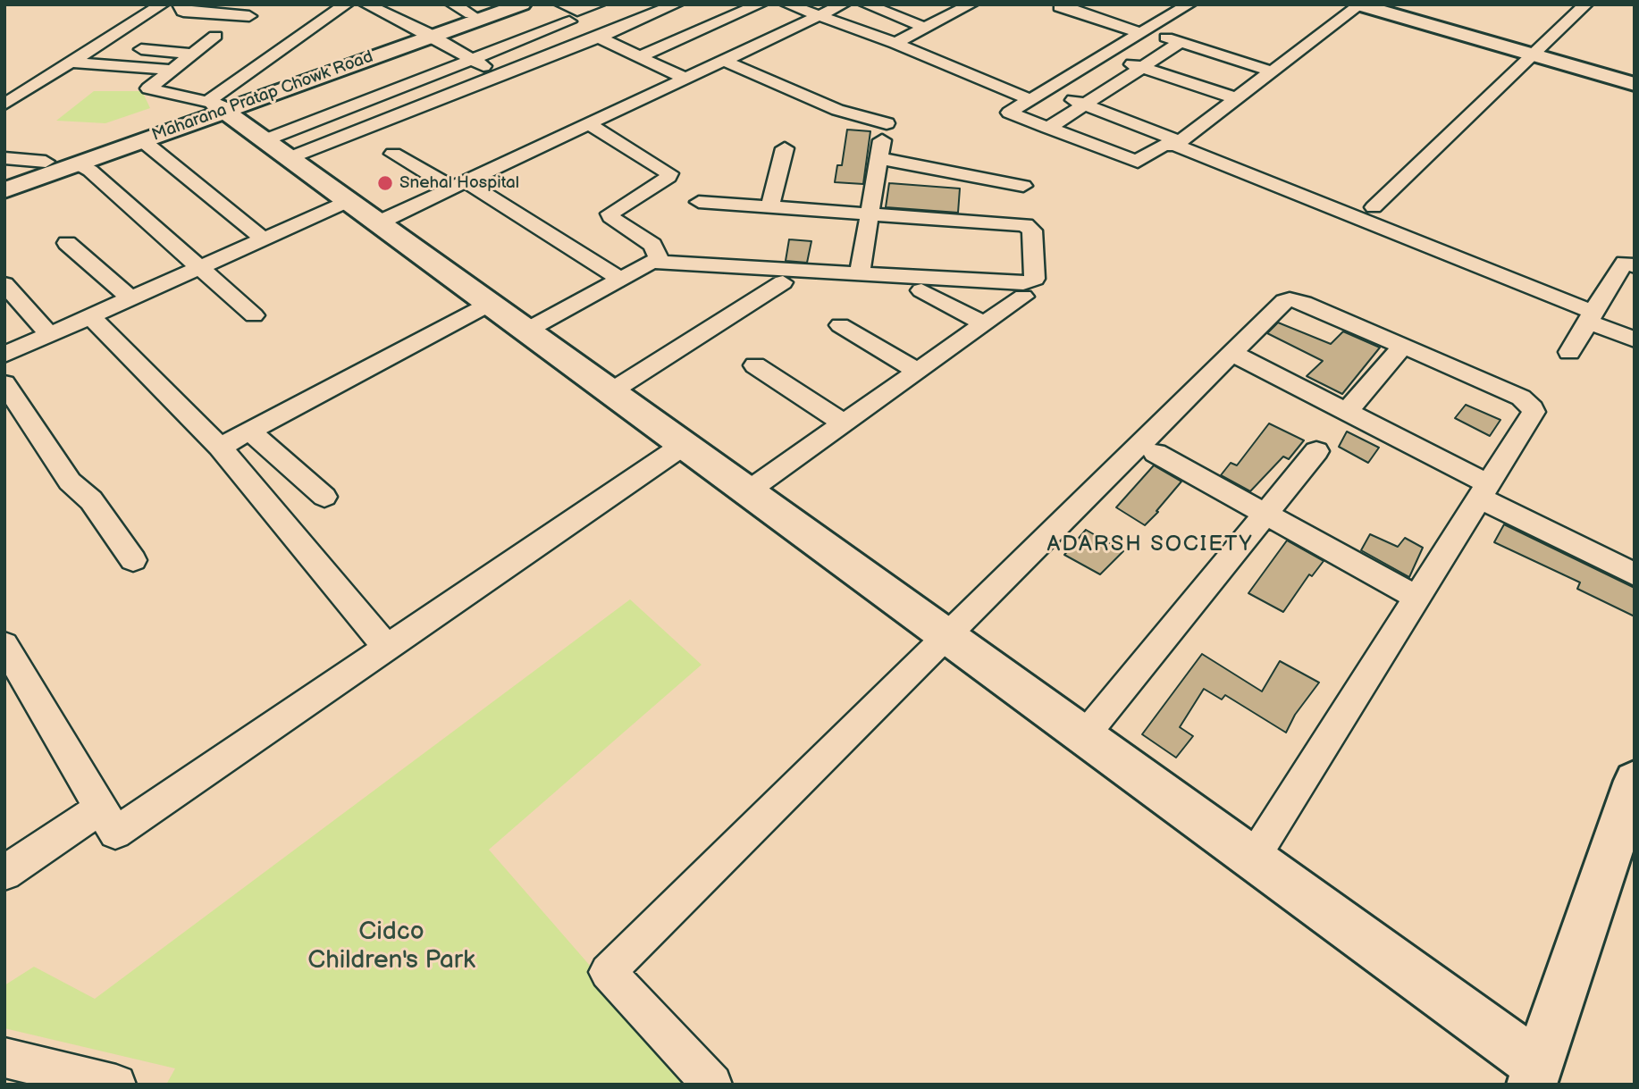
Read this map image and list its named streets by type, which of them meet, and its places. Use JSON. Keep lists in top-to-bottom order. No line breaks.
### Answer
{"streets":{"street":["Maharana Pratap Chowk Road"]},"districts":["ADARSH SOCIETY"],"parks":["Cidco Children's Park"],"places":["Snehal Hospital"]}
